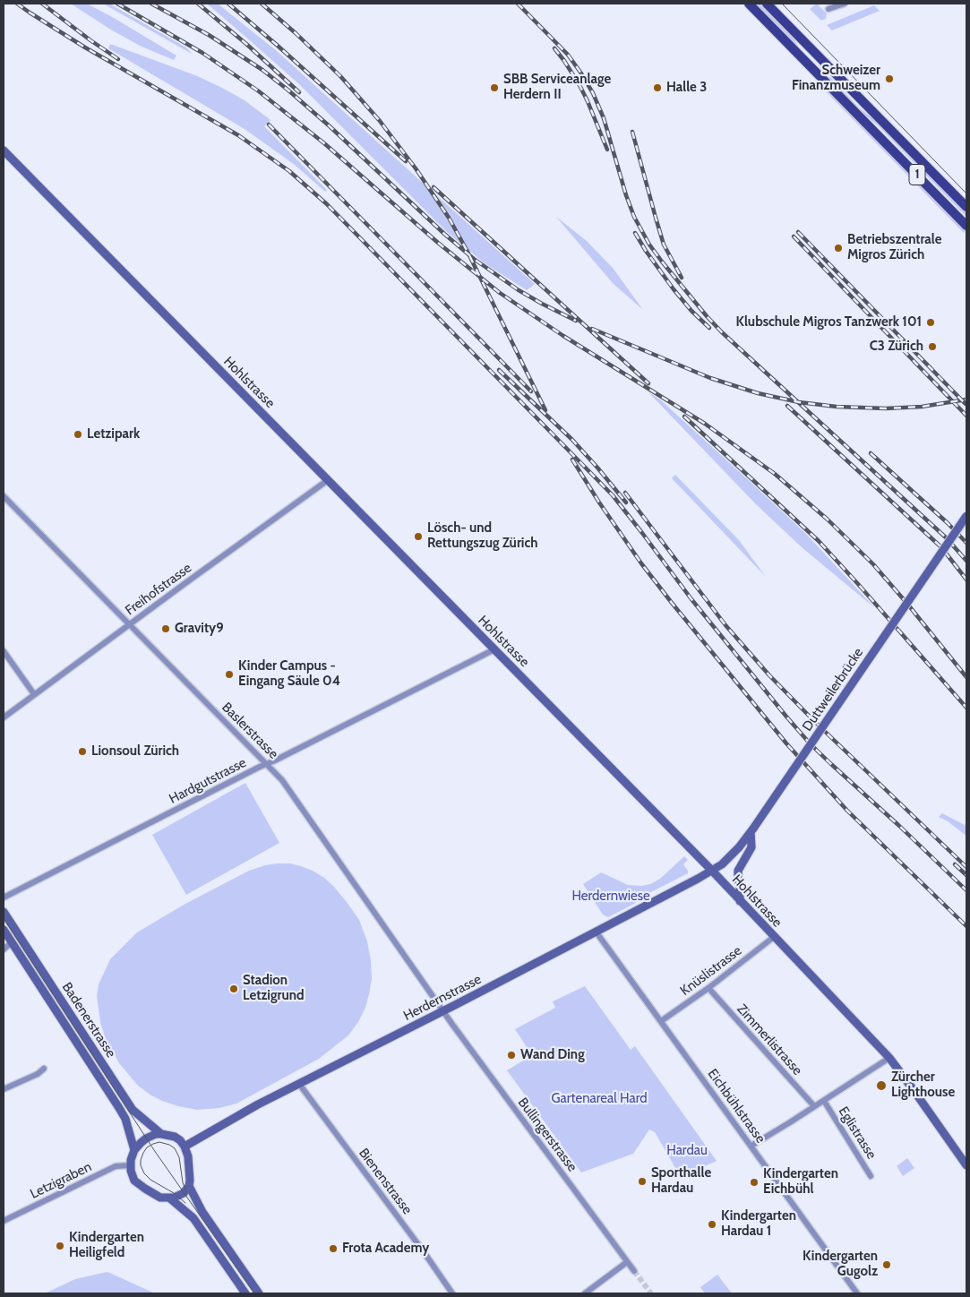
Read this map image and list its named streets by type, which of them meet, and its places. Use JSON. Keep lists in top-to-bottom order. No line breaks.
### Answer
{"streets":{"main road":["1"],"street":["Hohlstrasse","Freihofstrasse","Duttweilerbrücke","Baslerstrasse","Hardgutstrasse","Knüslistrasse","Herdernstrasse","Badenerstrasse","Zimmerlistrasse","Eichbühlstrasse","Eglistrasse","Bullingerstrasse","Letzigraben","Bienenstrasse"]},"crossings":[["Hohlstrasse","Freihofstrasse"],["Hohlstrasse","Duttweilerbrücke"],["Hohlstrasse","Hardgutstrasse"],["Hohlstrasse","Knüslistrasse"],["Hohlstrasse","Herdernstrasse"],["Hohlstrasse","Eglistrasse"],["Freihofstrasse","Baslerstrasse"],["Duttweilerbrücke","Herdernstrasse"],["Baslerstrasse","Hardgutstrasse"],["Baslerstrasse","Herdernstrasse"],["Baslerstrasse","Bullingerstrasse"],["Knüslistrasse","Zimmerlistrasse"],["Knüslistrasse","Eichbühlstrasse"],["Herdernstrasse","Badenerstrasse"],["Herdernstrasse","Eichbühlstrasse"],["Herdernstrasse","Bullingerstrasse"],["Herdernstrasse","Letzigraben"],["Herdernstrasse","Bienenstrasse"],["Badenerstrasse","Letzigraben"],["Zimmerlistrasse","Eglistrasse"],["Eichbühlstrasse","Eglistrasse"]],"parks":["Herdernwiese","Gartenareal Hard","Hardau"],"places":["Schweizer Finanzmuseum","SBB Serviceanlage Herdern II","Halle 3","Betriebszentrale Migros Zürich","Klubschule Migros Tanzwerk 101","C3 Zürich","Letzipark","Lösch- und Rettungszug Zürich","Gravity9","Kinder Campus - Eingang Säule 04","Lionsoul Zürich","Stadion Letzigrund","Wand Ding","Zürcher Lighthouse","Sporthalle Hardau","Kindergarten Eichbühl","Kindergarten Hardau 1","Kindergarten Heiligfeld","Frota Academy","Kindergarten Gugolz"]}
